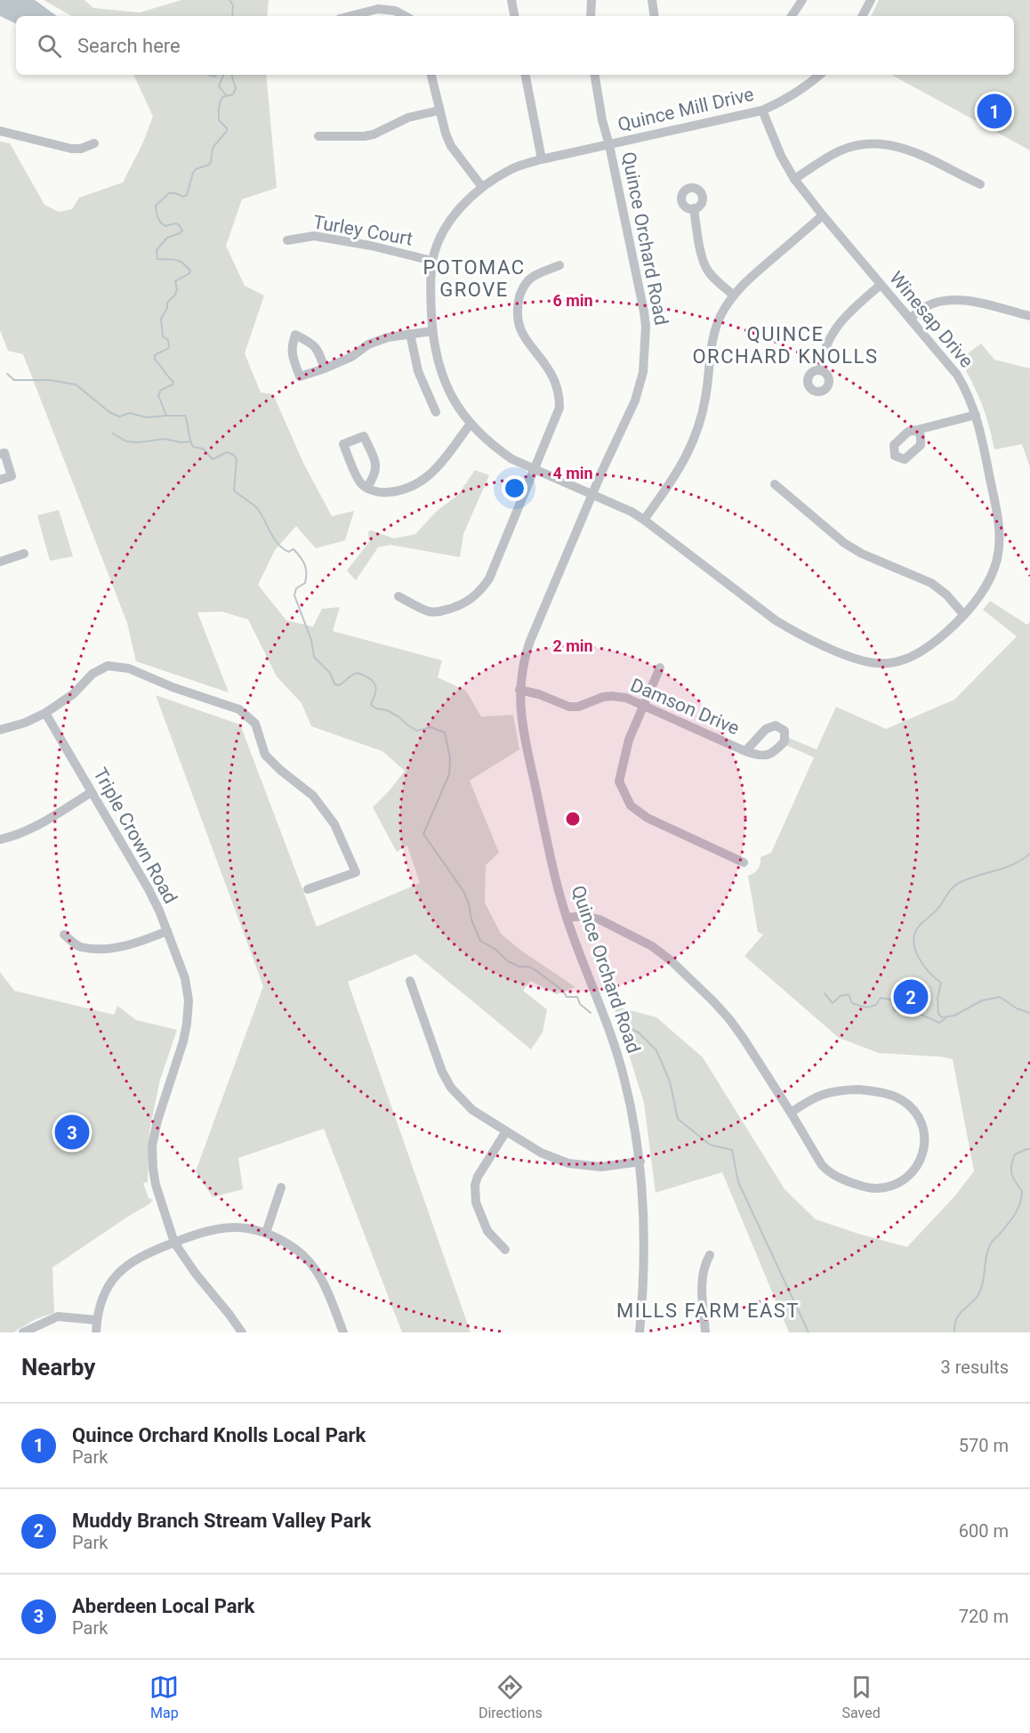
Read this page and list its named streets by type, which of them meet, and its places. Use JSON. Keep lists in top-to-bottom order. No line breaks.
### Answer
{"streets":{"street":["Quince Mill Drive","Turley Court","Quince Orchard Road","Winesap Drive","Damson Drive","Triple Crown Road"]},"crossings":[["Quince Mill Drive","Turley Court"],["Quince Mill Drive","Quince Orchard Road"],["Quince Mill Drive","Winesap Drive"],["Quince Orchard Road","Winesap Drive"],["Quince Orchard Road","Damson Drive"]],"districts":["POTOMAC GROVE","QUINCE ORCHARD KNOLLS","MILLS FARM EAST"],"page":{"search":"Search here","pins":["1","2","3"],"heading":["Nearby","3 results"],"list":[{"mark":"1","name":"Quince Orchard Knolls Local Park","note":"Park","value":"570 m"},{"mark":"2","name":"Muddy Branch Stream Valley Park","note":"Park","value":"600 m"},{"mark":"3","name":"Aberdeen Local Park","note":"Park","value":"720 m"}],"nav":["Map","Directions","Saved"]},"rings":["6 min","4 min","2 min"]}
